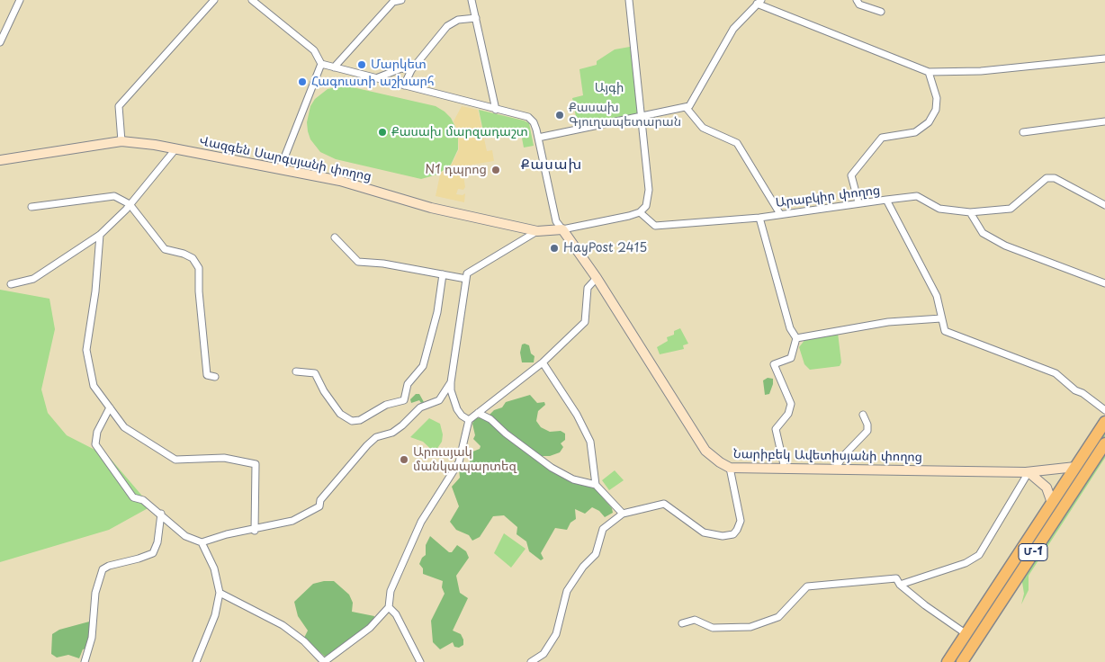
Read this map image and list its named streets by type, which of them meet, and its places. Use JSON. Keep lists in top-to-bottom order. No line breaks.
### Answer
{"streets":{"highway":["Մ-1"],"street":["Վազգեն Սարգսյանի փողոց","Արաբկիր փողոց","Նարիբեկ Ավետիսյանի փողոց"]},"crossings":[["Վազգեն Սարգսյանի փողոց","Նարիբեկ Ավետիսյանի փողոց"],["Նարիբեկ Ավետիսյանի փողոց","Մ-1"]],"districts":["Քասախ"],"parks":["Այգի"],"places":["Մարկետ","Հագուստի աշխարհ","Քասախ Գյուղապետարան","Քասախ մարզադաշտ","N1 դպրոց","HayPost 2415","Արուսյակ մանկապարտեզ"]}
